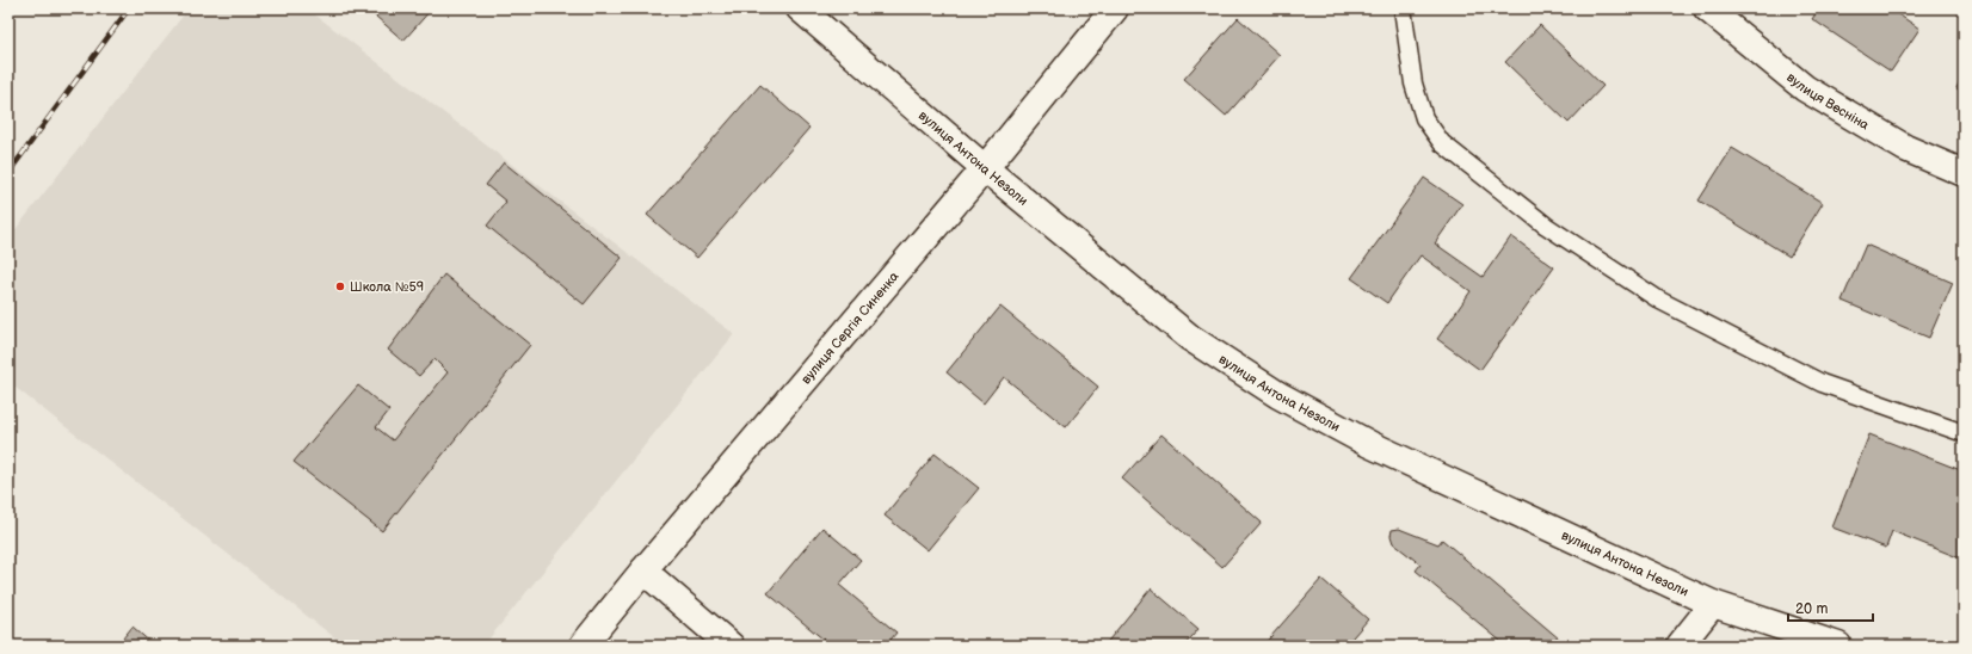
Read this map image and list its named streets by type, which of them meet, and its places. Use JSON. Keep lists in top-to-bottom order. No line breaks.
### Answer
{"streets":{"street":["вулиця Весніна","вулиця Антона Незоли","вулиця Сергія Синенка"]},"crossings":[["вулиця Антона Незоли","вулиця Сергія Синенка"]],"places":["Школа №59"],"scale_bar":"20 m"}
